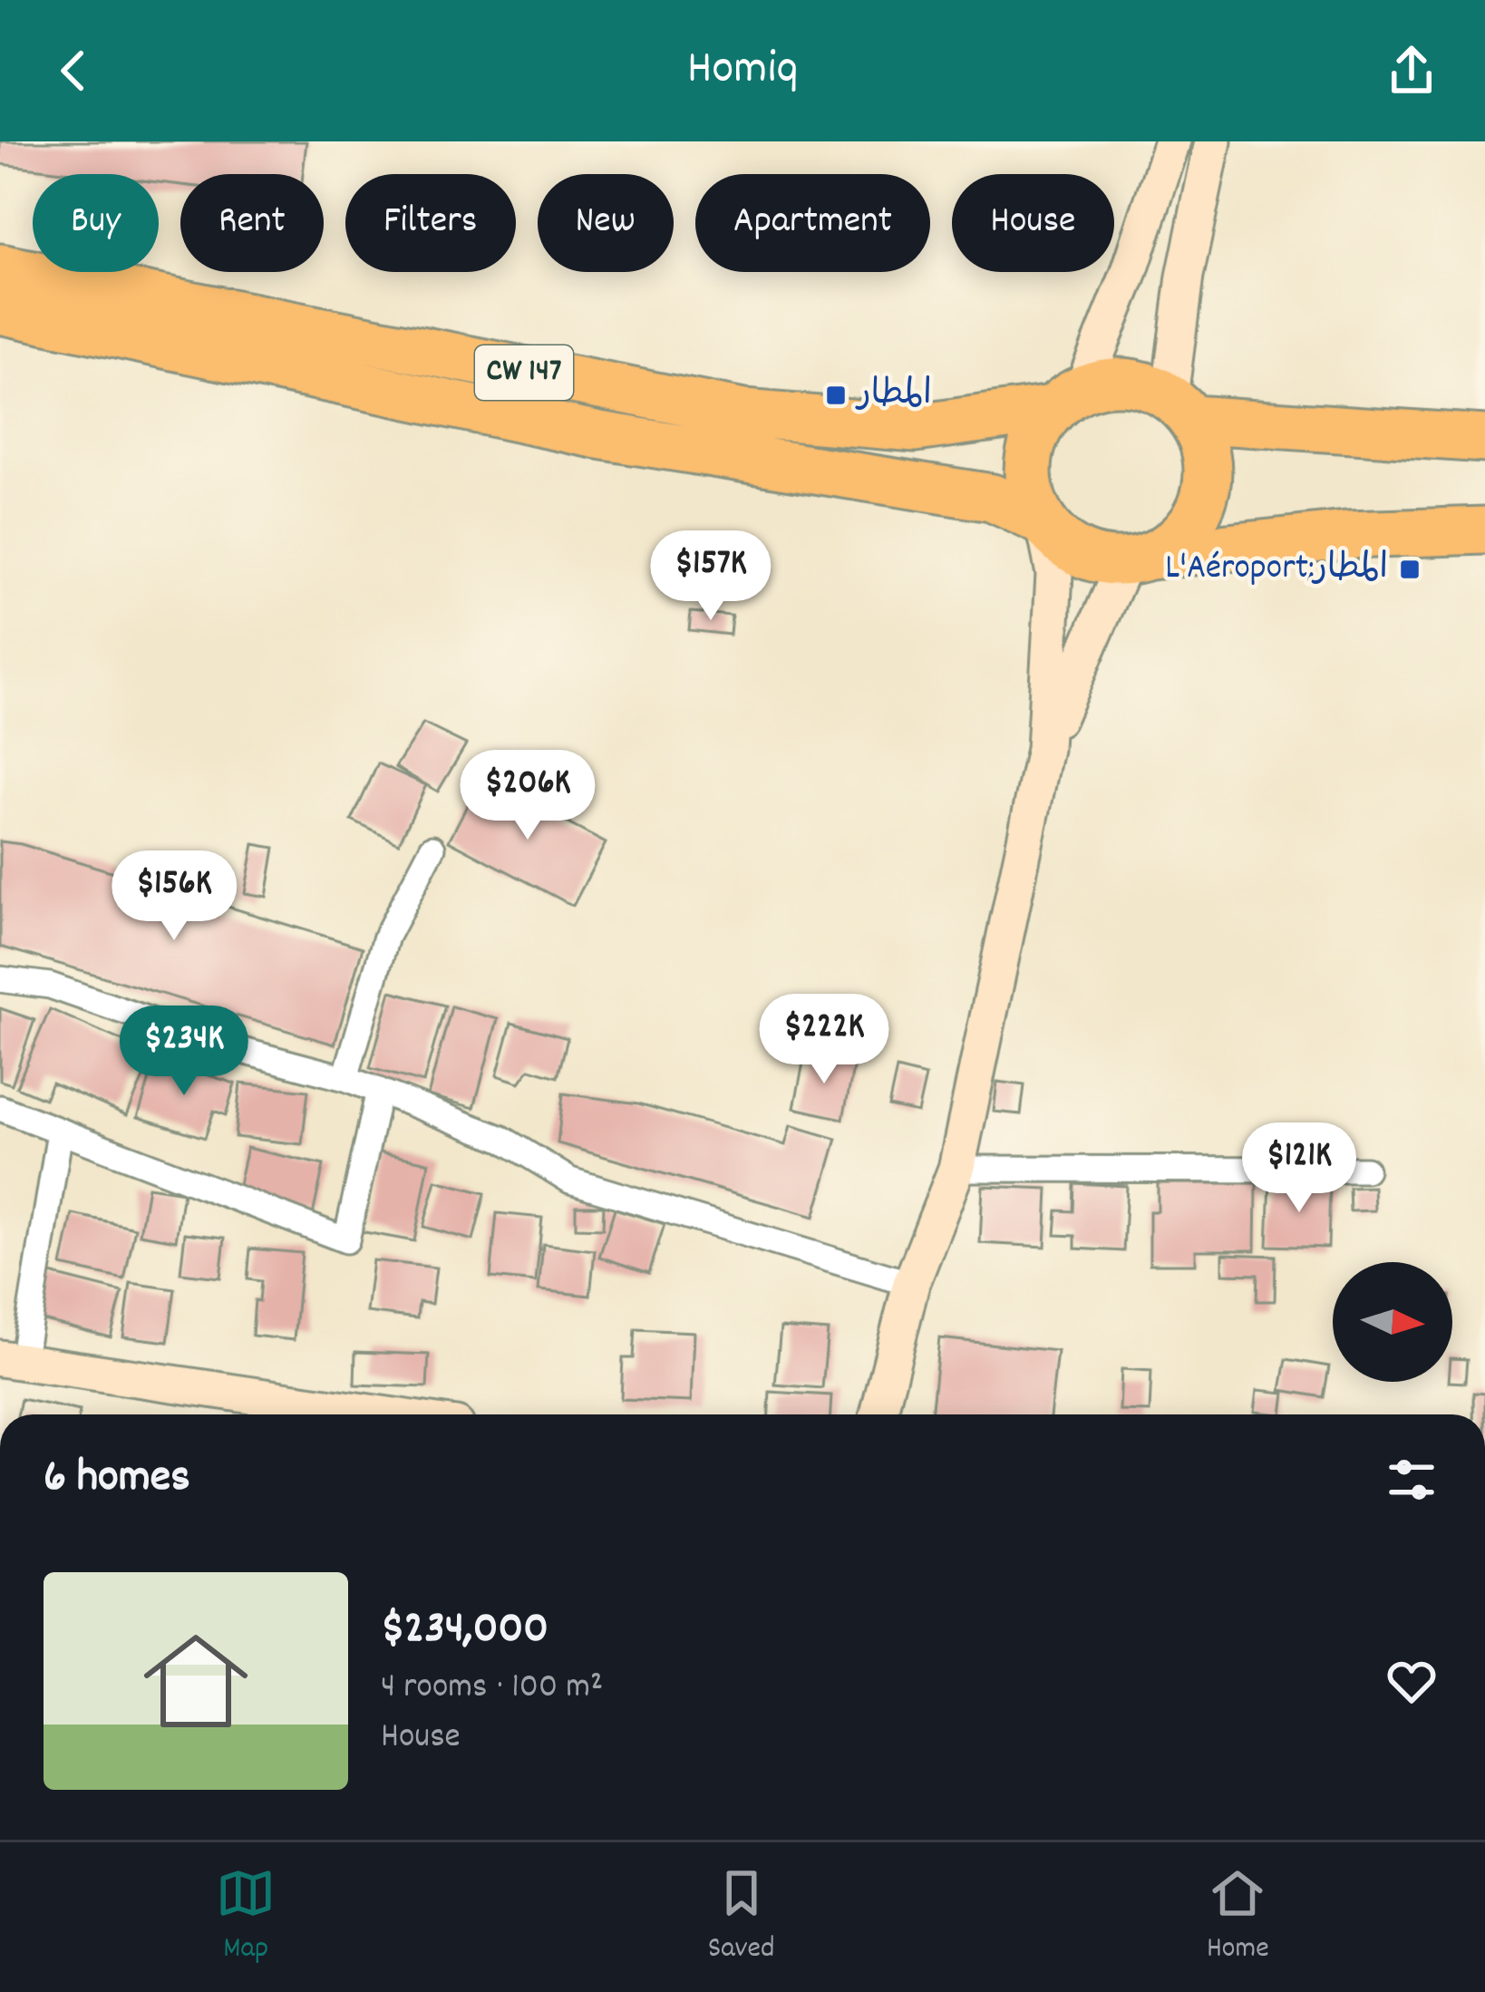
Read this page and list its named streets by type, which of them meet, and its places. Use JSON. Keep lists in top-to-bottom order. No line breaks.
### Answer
{"streets":{"highway":["CW 147"]},"places":{"transit":["المطار","L'Aéroport;المطار"]},"north":"right","page":{"header":"Homiq","chip":["Buy","Rent","Filters","New","Apartment","House"],"price":["$157K","$206K","$156K","$222K","$234K","$121K"],"heading":"6 homes","list":[{"name":"$234,000","note":"4 rooms · 100 m² · House"}],"tabs":["Map","Saved","Home"]}}
